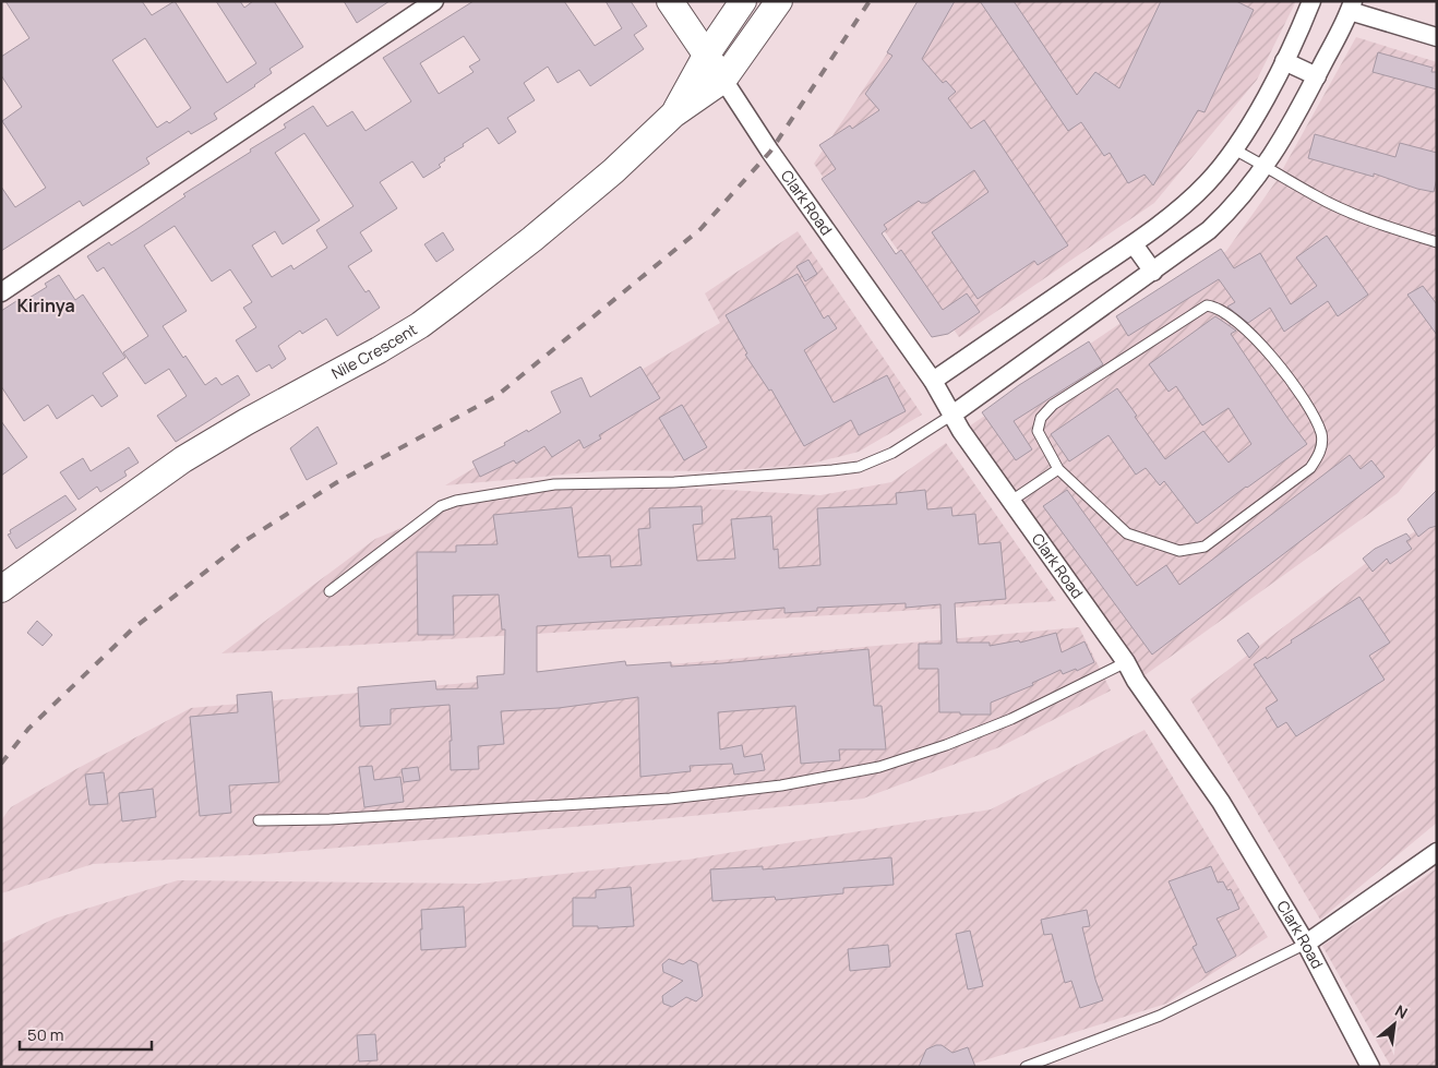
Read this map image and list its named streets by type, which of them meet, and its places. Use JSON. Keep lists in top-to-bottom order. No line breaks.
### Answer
{"streets":{"street":["Clark Road","Nile Crescent"]},"crossings":[["Clark Road","Nile Crescent"]],"districts":["Kirinya"],"scale_bar":"50 m","north":"top right"}
